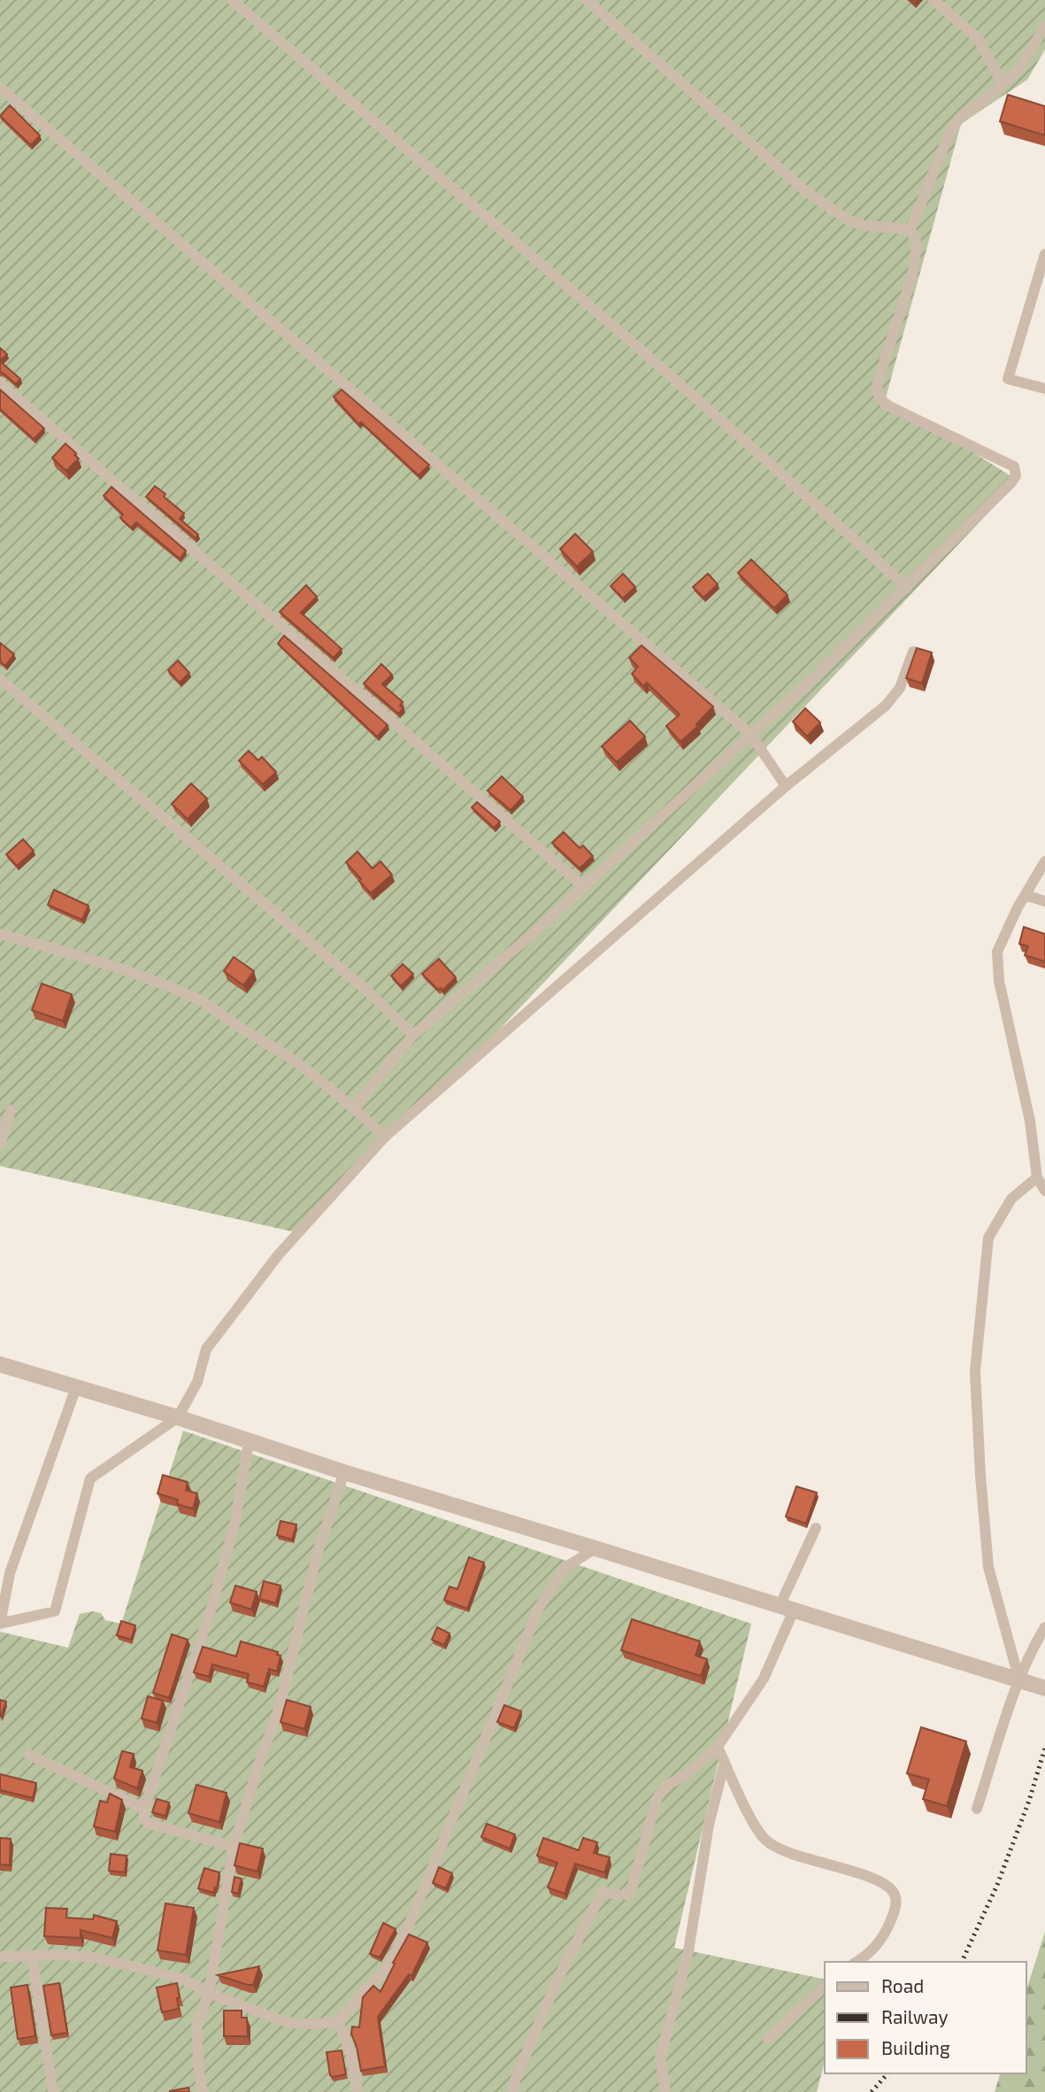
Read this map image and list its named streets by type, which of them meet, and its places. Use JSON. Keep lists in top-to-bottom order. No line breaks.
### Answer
{"legend":["Road","Railway","Building"]}
